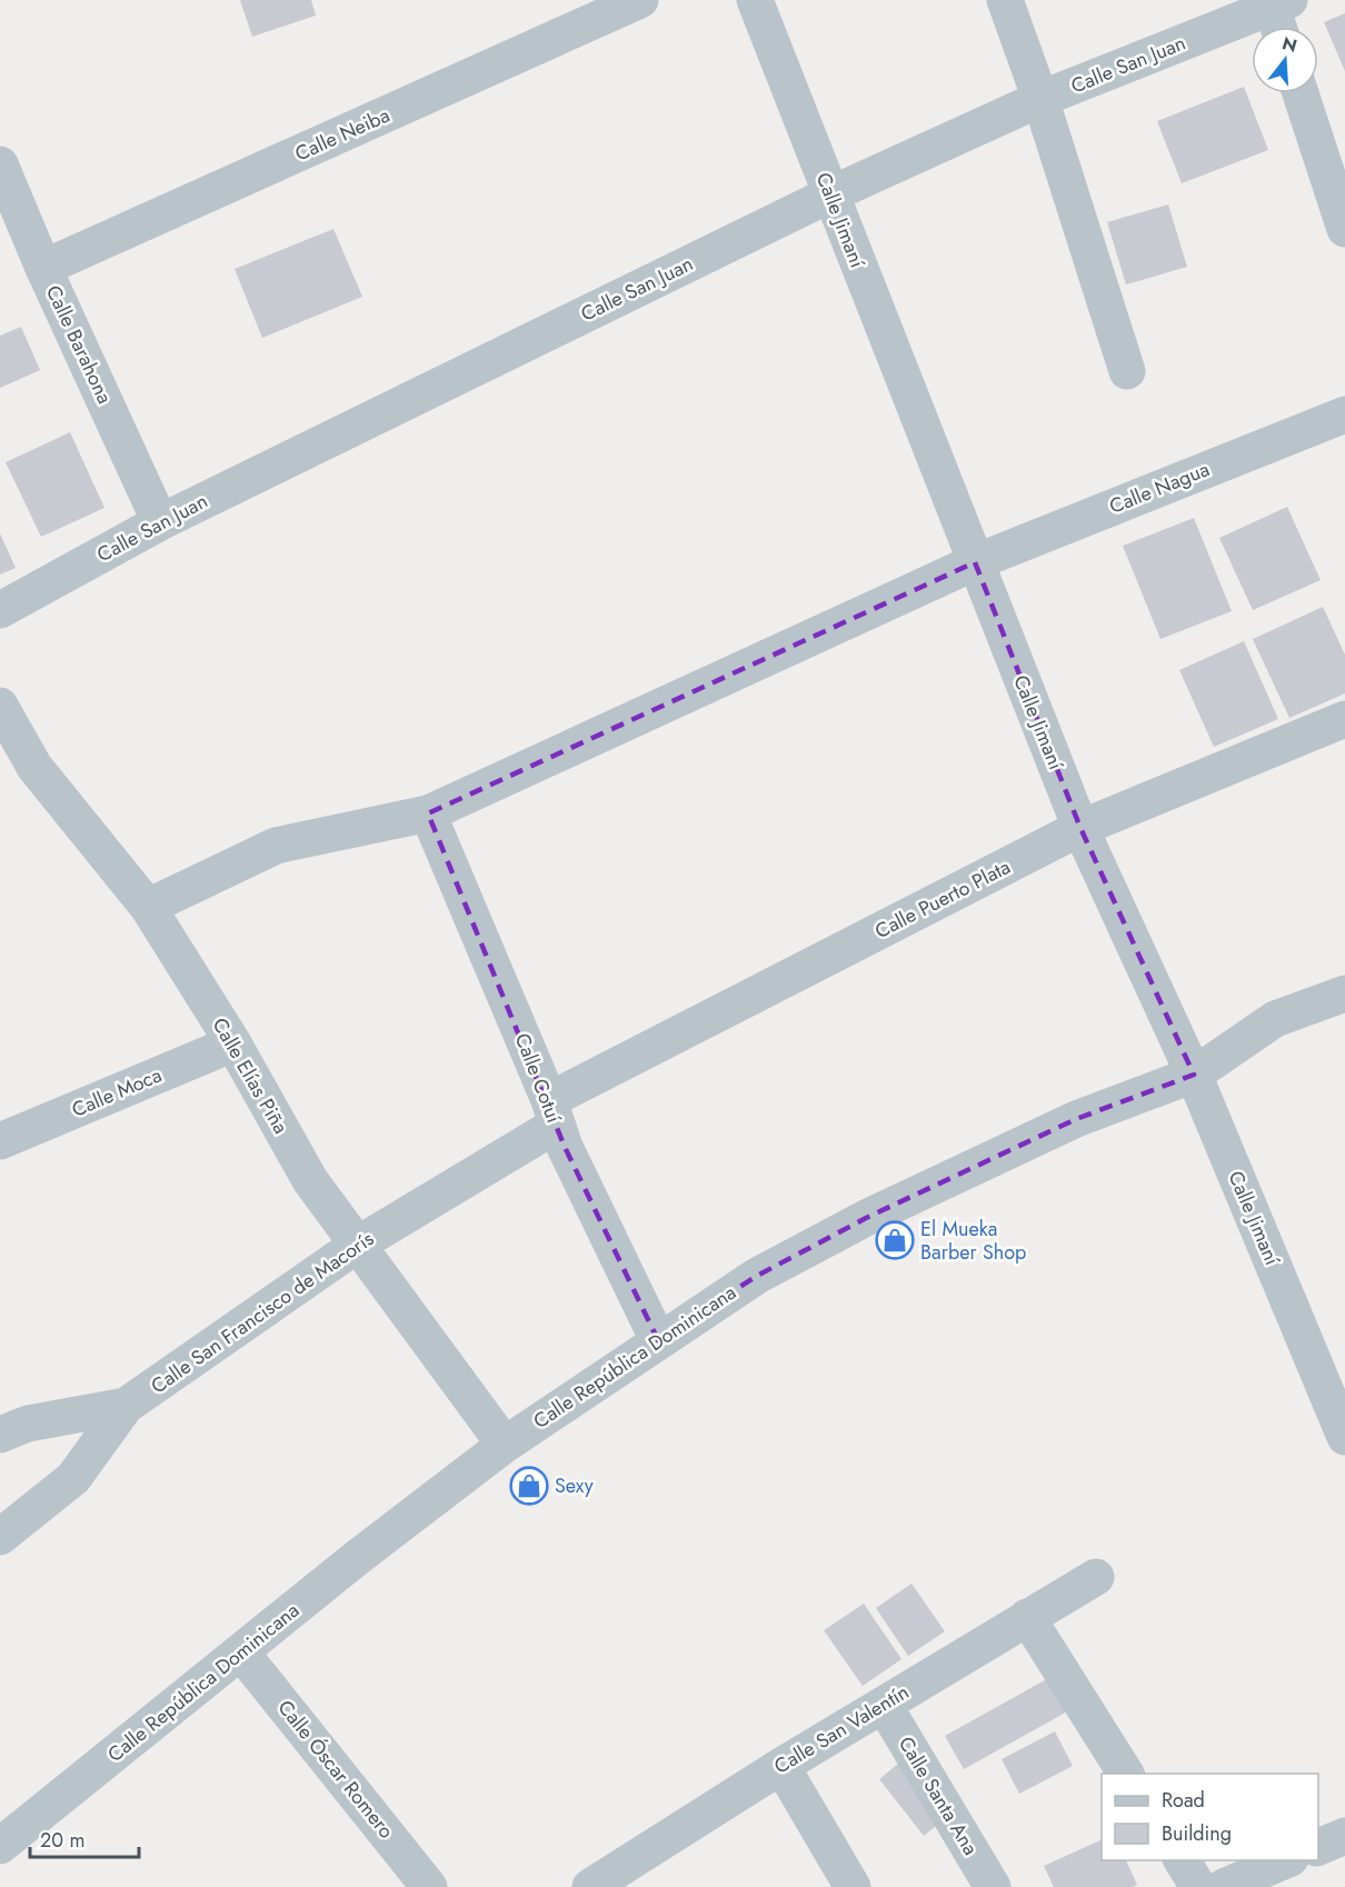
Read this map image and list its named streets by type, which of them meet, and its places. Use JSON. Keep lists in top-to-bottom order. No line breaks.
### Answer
{"streets":{"street":["Calle San Juan","Calle Neiba","Calle Jimaní","Calle Barahona","Calle Nagua","Calle Puerto Plata","Calle Elías Piña","Calle Cotuí","Calle Moca","Calle San Francisco de Macorís","Calle República Dominicana","Calle San Valentín","Calle Óscar Romero","Calle Santa Ana"]},"crossings":[["Calle San Juan","Calle Jimaní"],["Calle San Juan","Calle Barahona"],["Calle Neiba","Calle Barahona"],["Calle Jimaní","Calle Nagua"],["Calle Jimaní","Calle Puerto Plata"],["Calle Jimaní","Calle República Dominicana"],["Calle Nagua","Calle Elías Piña"],["Calle Nagua","Calle Cotuí"],["Calle Puerto Plata","Calle Cotuí"],["Calle Puerto Plata","Calle San Francisco de Macorís"],["Calle Elías Piña","Calle Moca"],["Calle Elías Piña","Calle San Francisco de Macorís"],["Calle Elías Piña","Calle República Dominicana"],["Calle Cotuí","Calle San Francisco de Macorís"],["Calle Cotuí","Calle República Dominicana"],["Calle República Dominicana","Calle Óscar Romero"],["Calle San Valentín","Calle Santa Ana"]],"places":{"shop":["El Mueka Barber Shop","Sexy"]},"legend":["Road","Building"],"scale_bar":"20 m","north":"top"}
